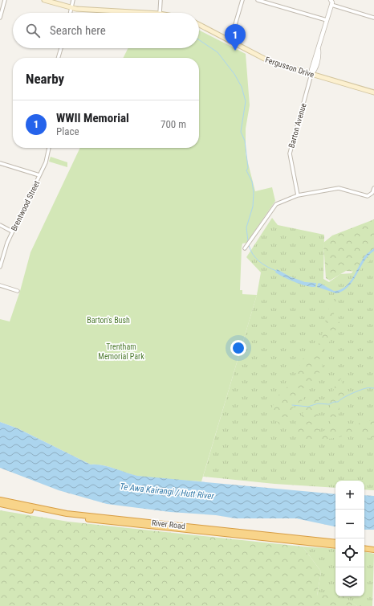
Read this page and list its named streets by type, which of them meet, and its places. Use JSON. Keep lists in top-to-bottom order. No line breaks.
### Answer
{"streets":{"highway":["River Road"],"main road":["Fergusson Drive"],"street":["Barton Avenue","Brentwood Street"]},"crossings":[["Fergusson Drive","Barton Avenue"]],"water":["Te Awa Kairangi / Hutt River"],"parks":["Barton's Bush","Trentham Memorial Park"],"page":{"search":"Search here","pins":"1","heading":"Nearby","list":[{"mark":"1","name":"WWII Memorial","note":"Place","value":"700 m"}],"map_buttons":["+","−"]}}
